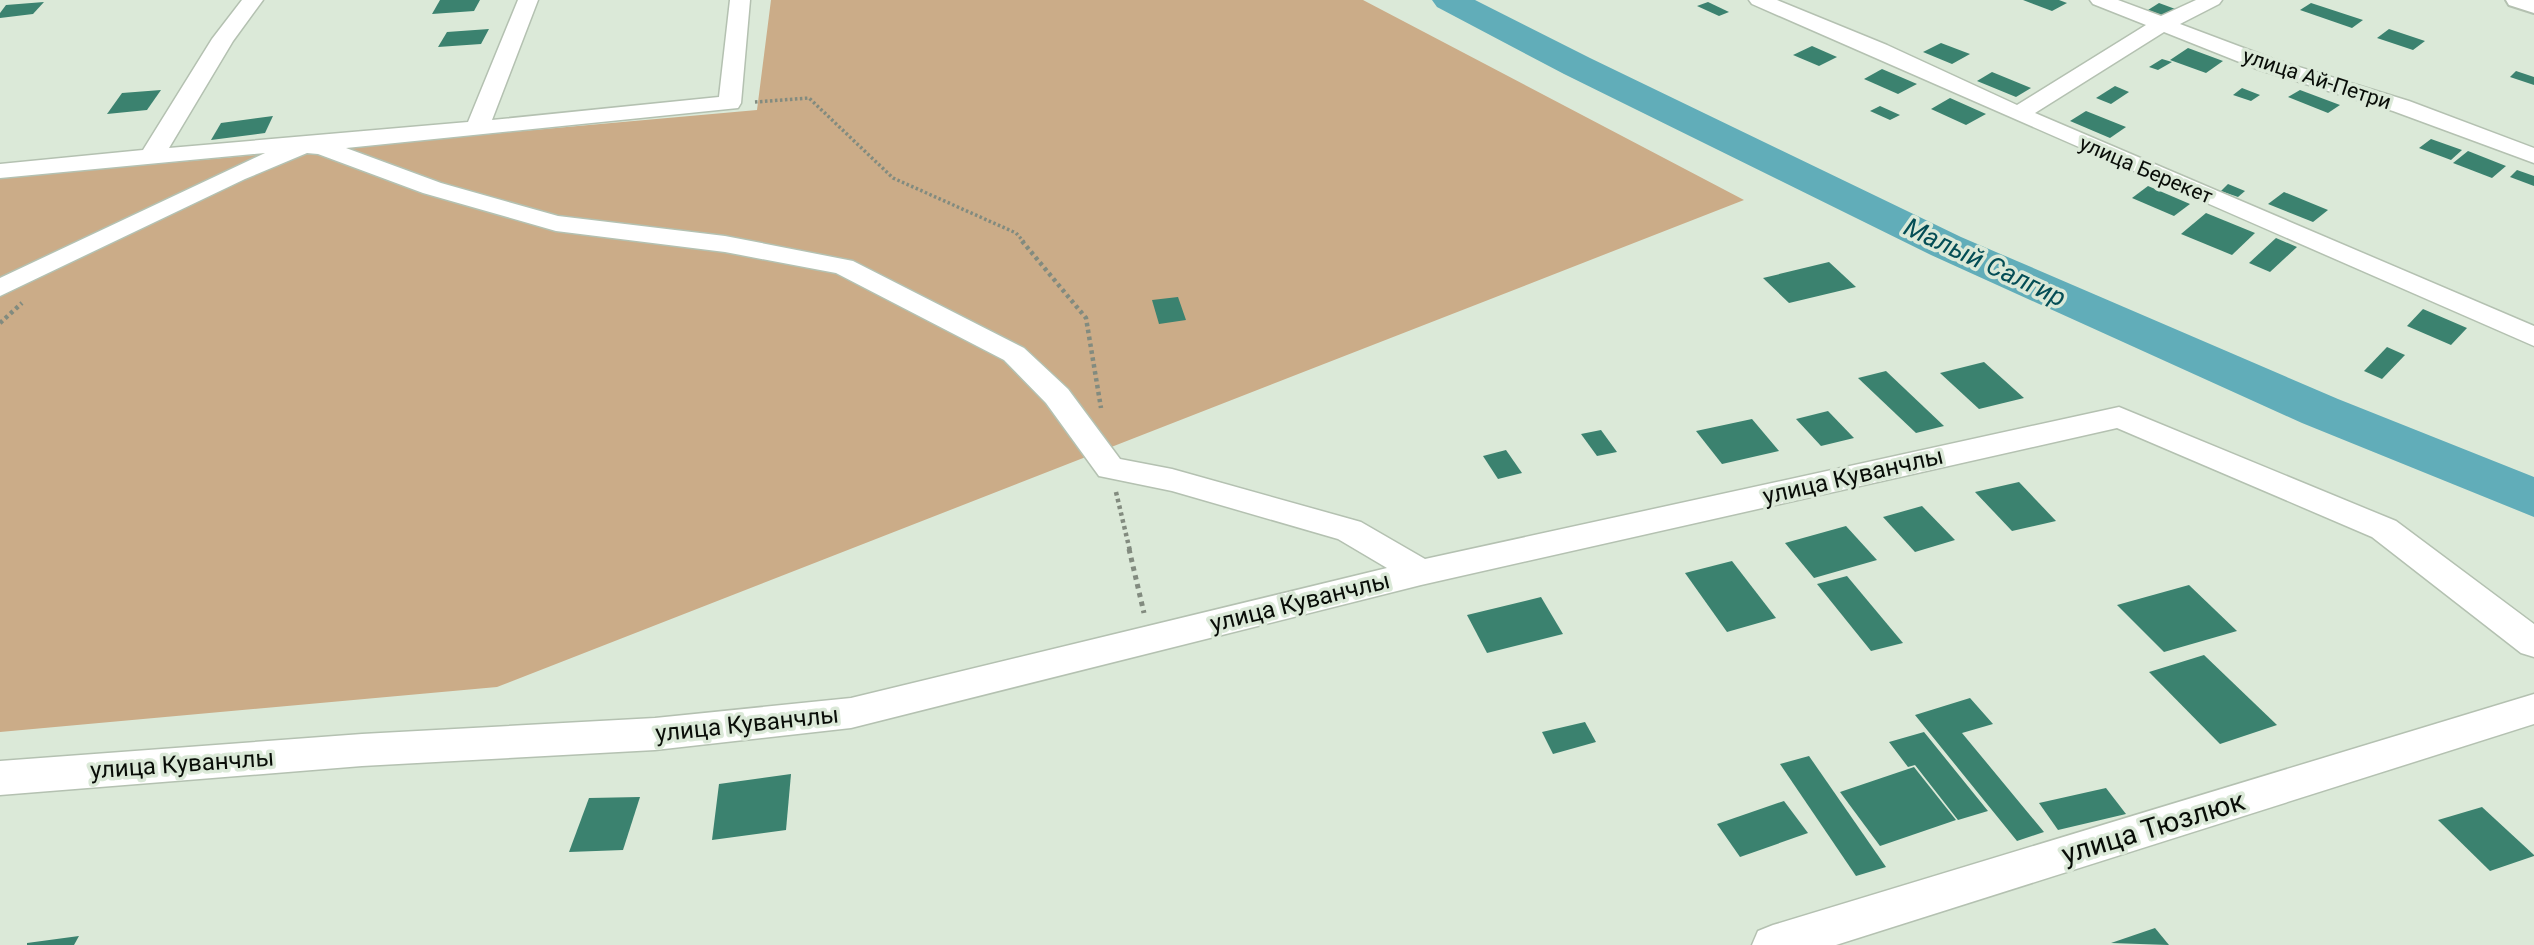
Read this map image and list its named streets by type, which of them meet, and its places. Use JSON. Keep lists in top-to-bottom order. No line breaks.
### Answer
{"streets":{"street":["улица Ай-Петри","улица Берекет","улица Куванчлы","улица Тюзлюк"]},"water":["Малый Салгир"]}
